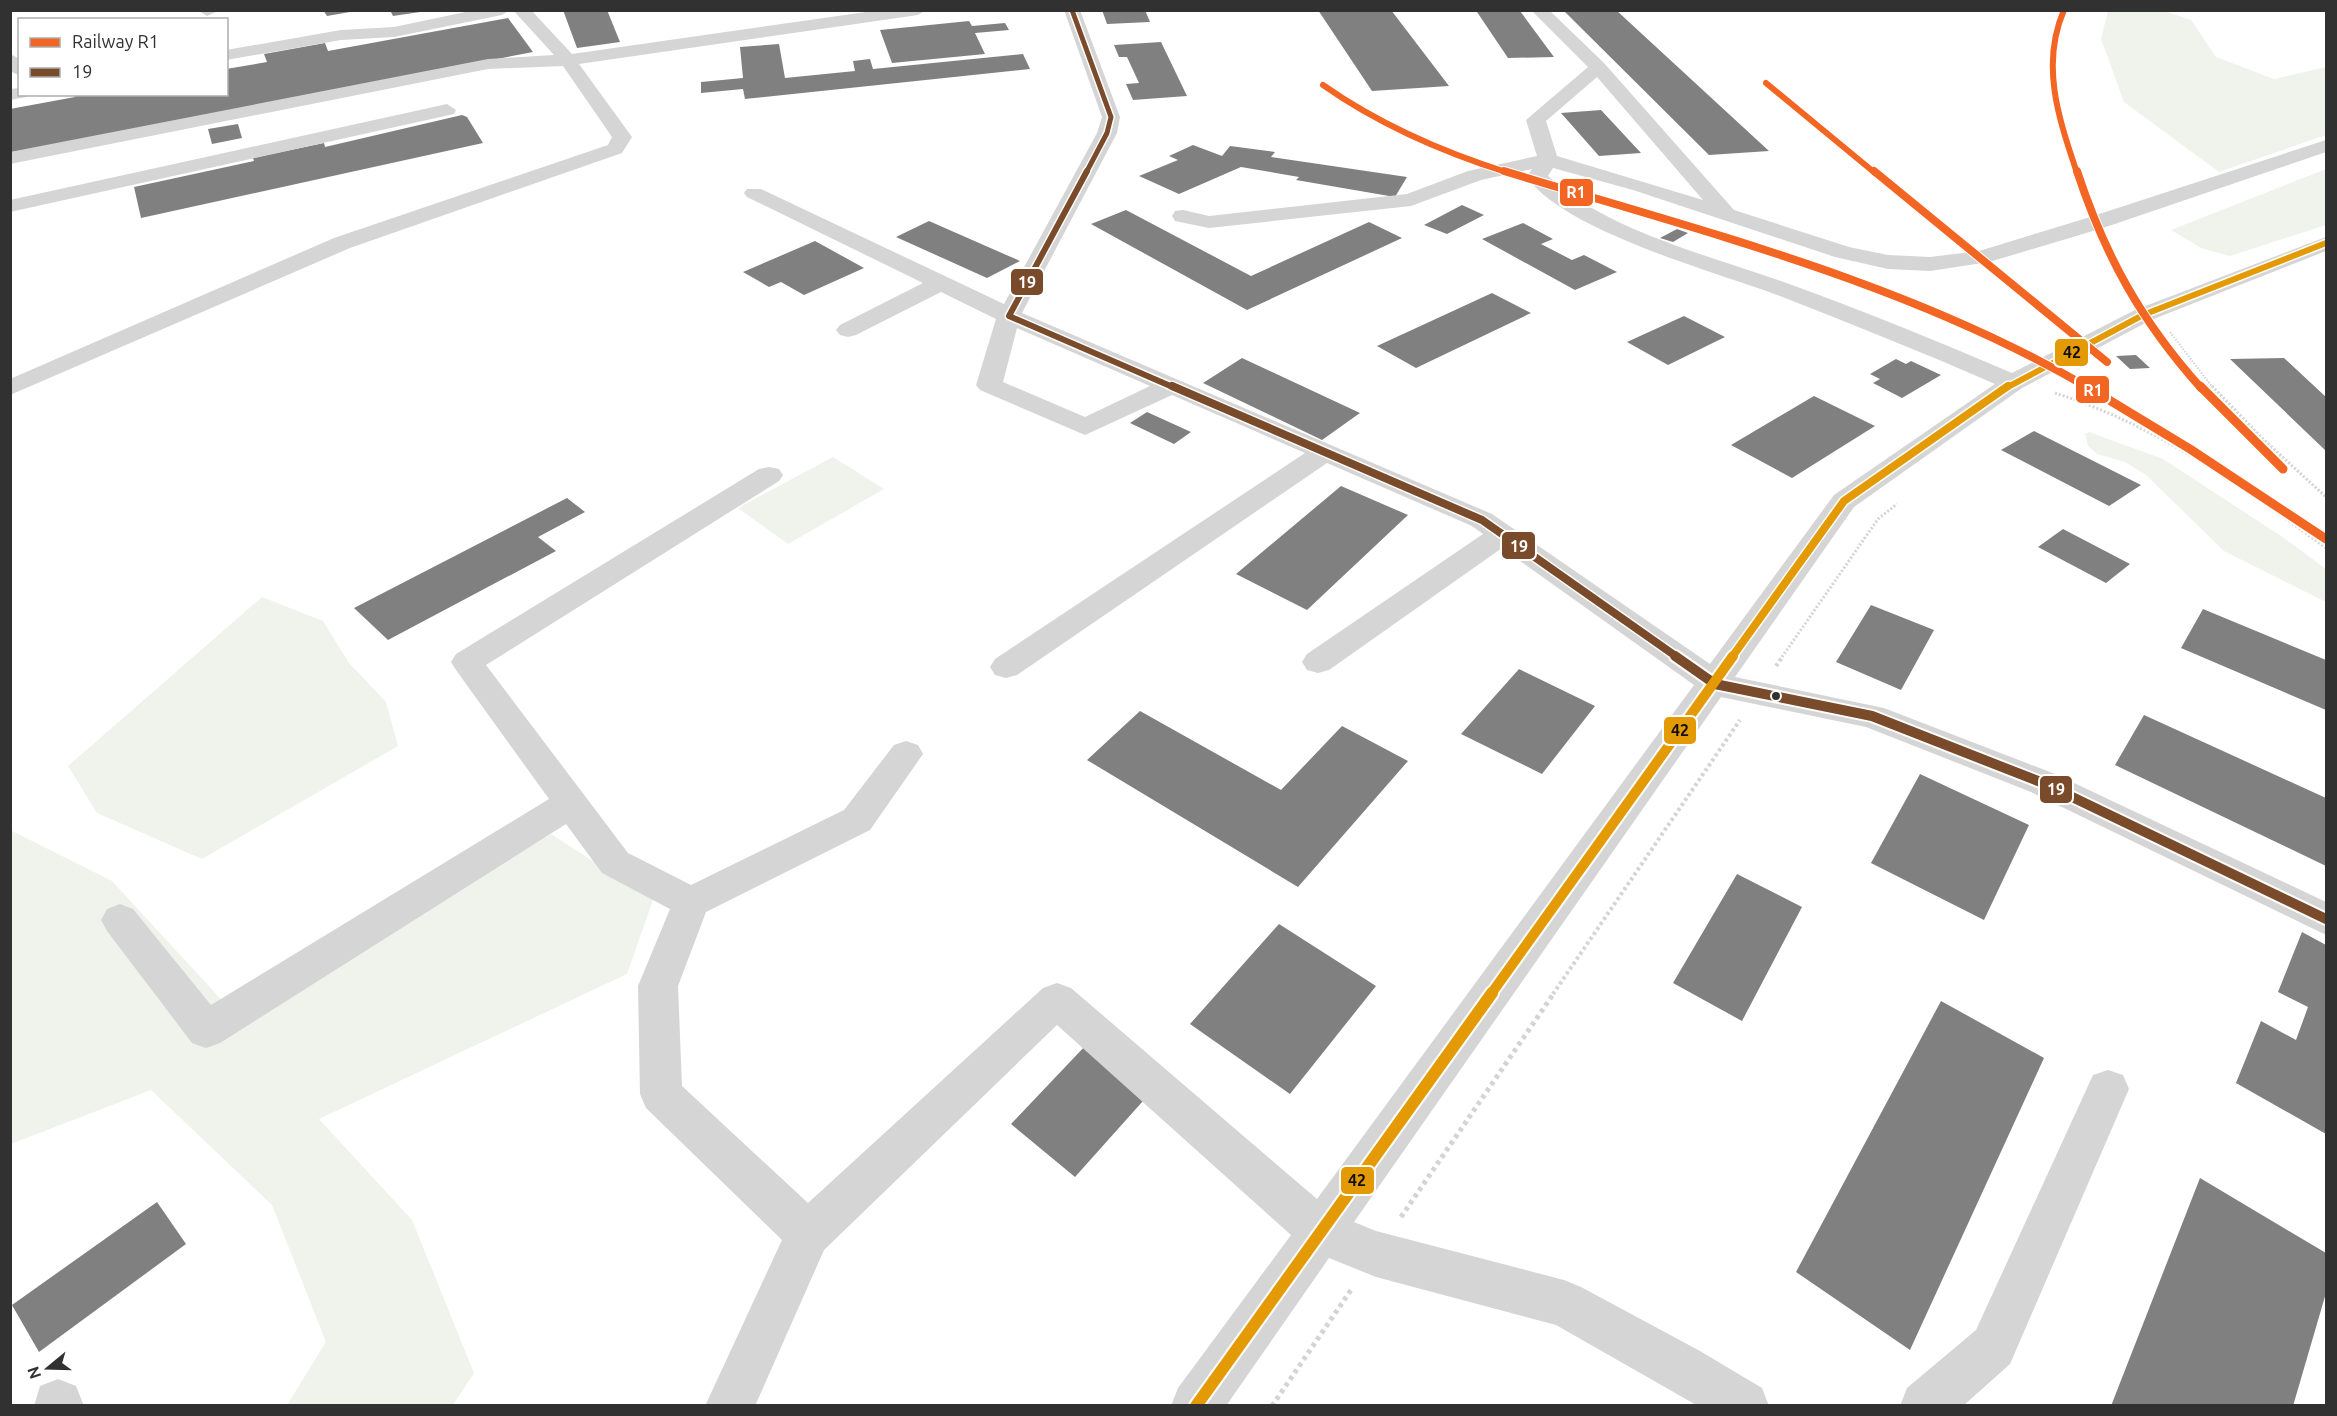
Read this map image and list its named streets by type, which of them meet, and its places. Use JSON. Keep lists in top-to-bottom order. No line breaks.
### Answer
{"lines":["rail line R1","transit line 19","transit line 42"],"legend":["Railway R1","19"],"north":"left"}
